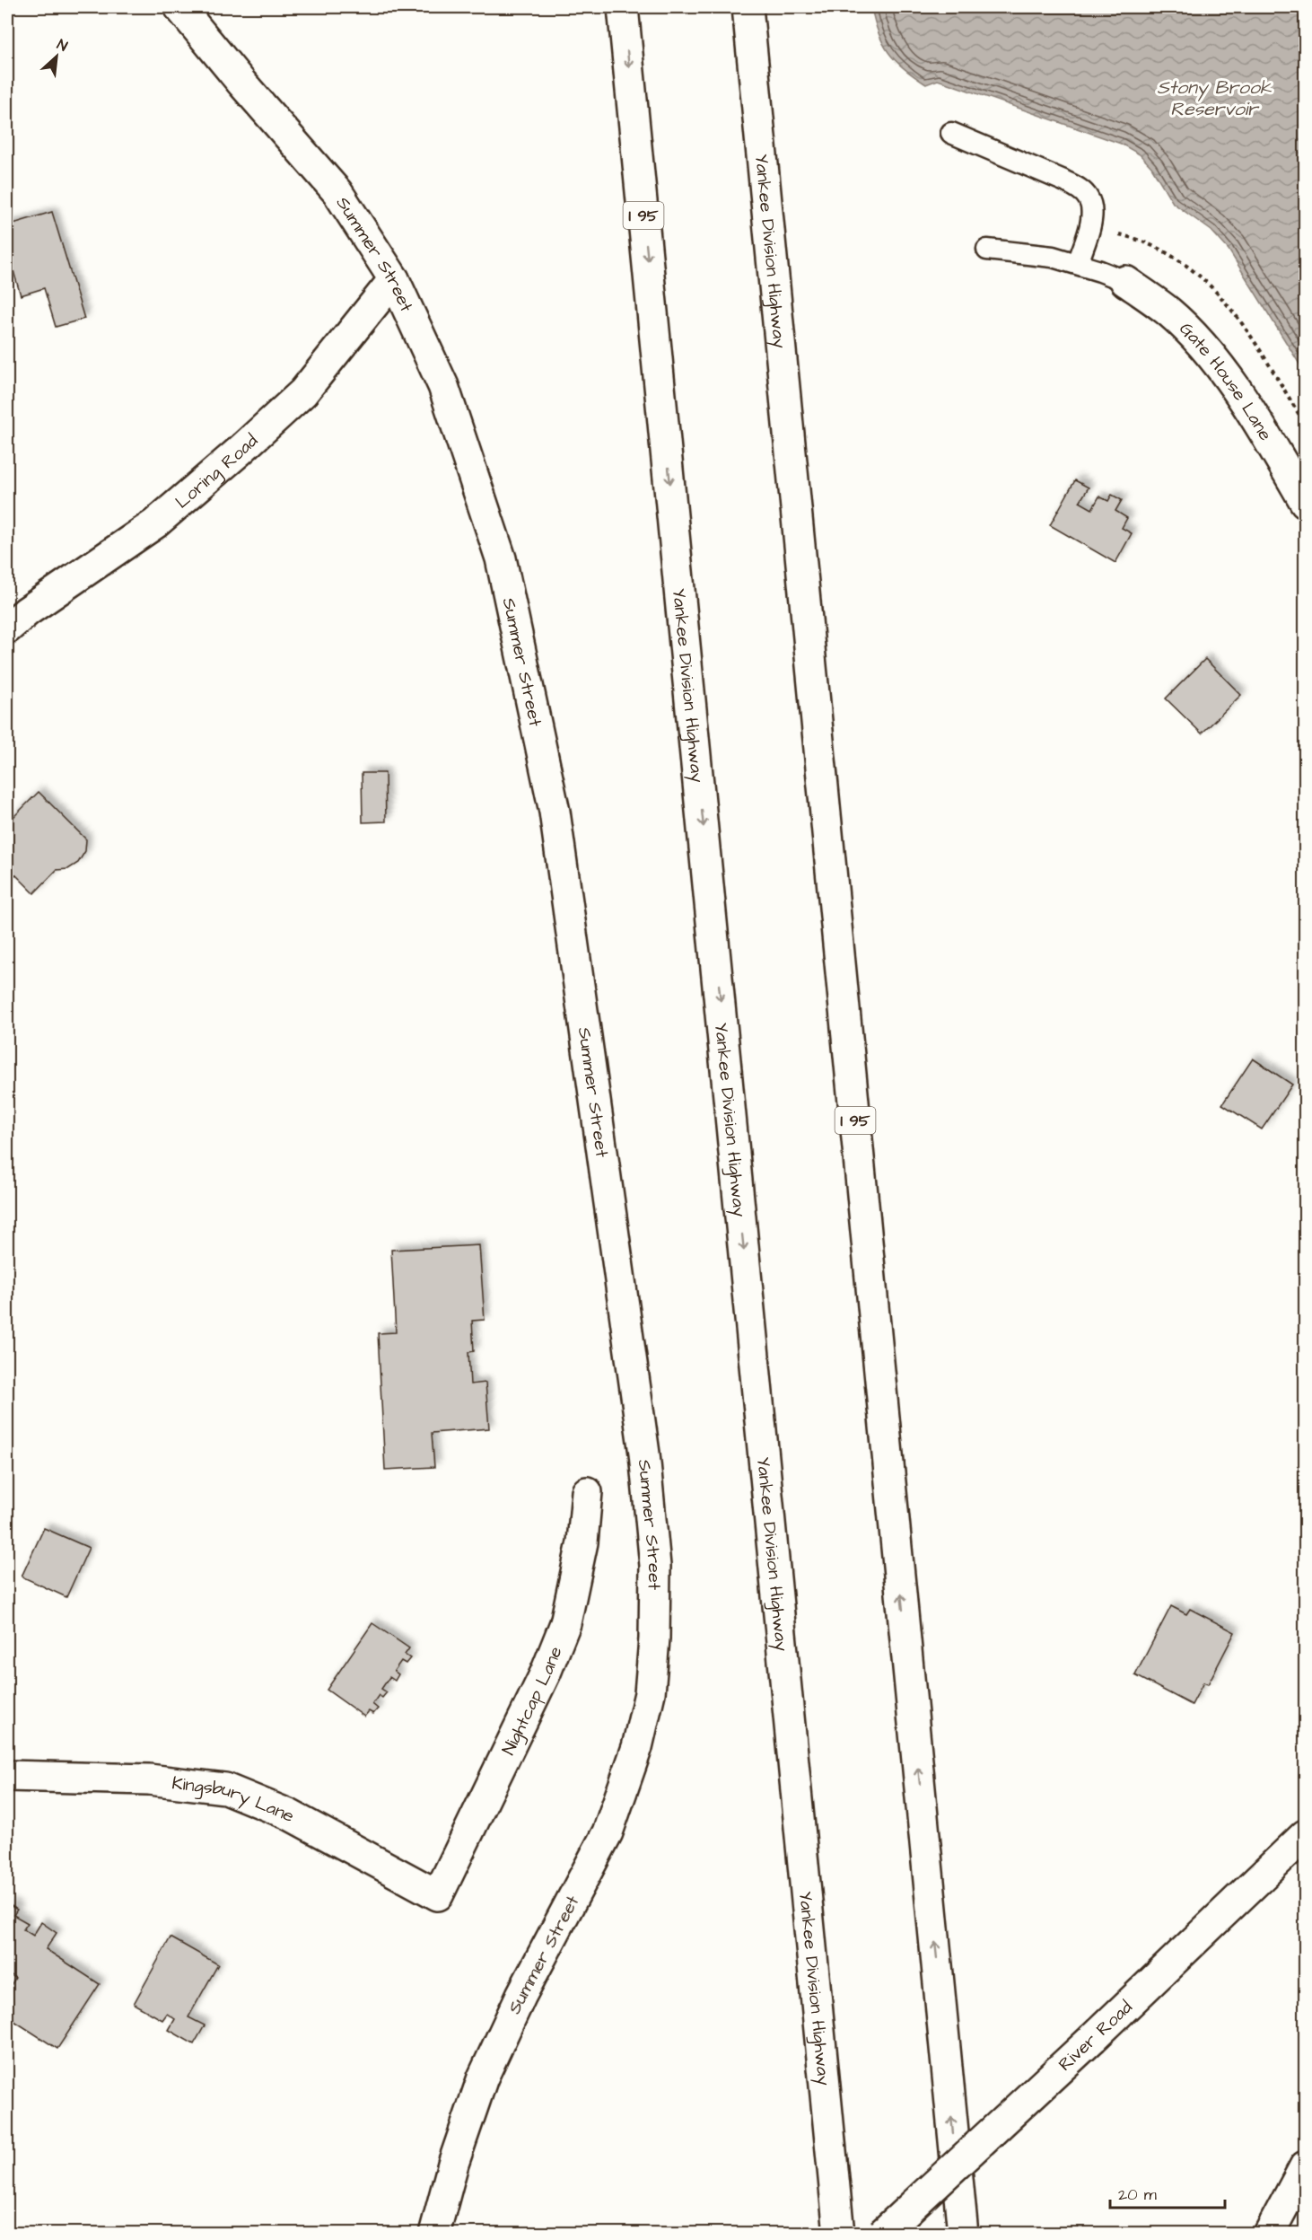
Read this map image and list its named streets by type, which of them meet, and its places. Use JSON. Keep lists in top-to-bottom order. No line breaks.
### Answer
{"streets":{"main road":["I 95","Yankee Division Highway","Summer Street","Gate House Lane","Loring Road","Nightcap Lane","Kingsbury Lane","River Road"]},"crossings":[["Summer Street","Loring Road"],["Nightcap Lane","Kingsbury Lane"]],"water":["Stony Brook Reservoir"],"scale_bar":"20 m","north":"top right"}
